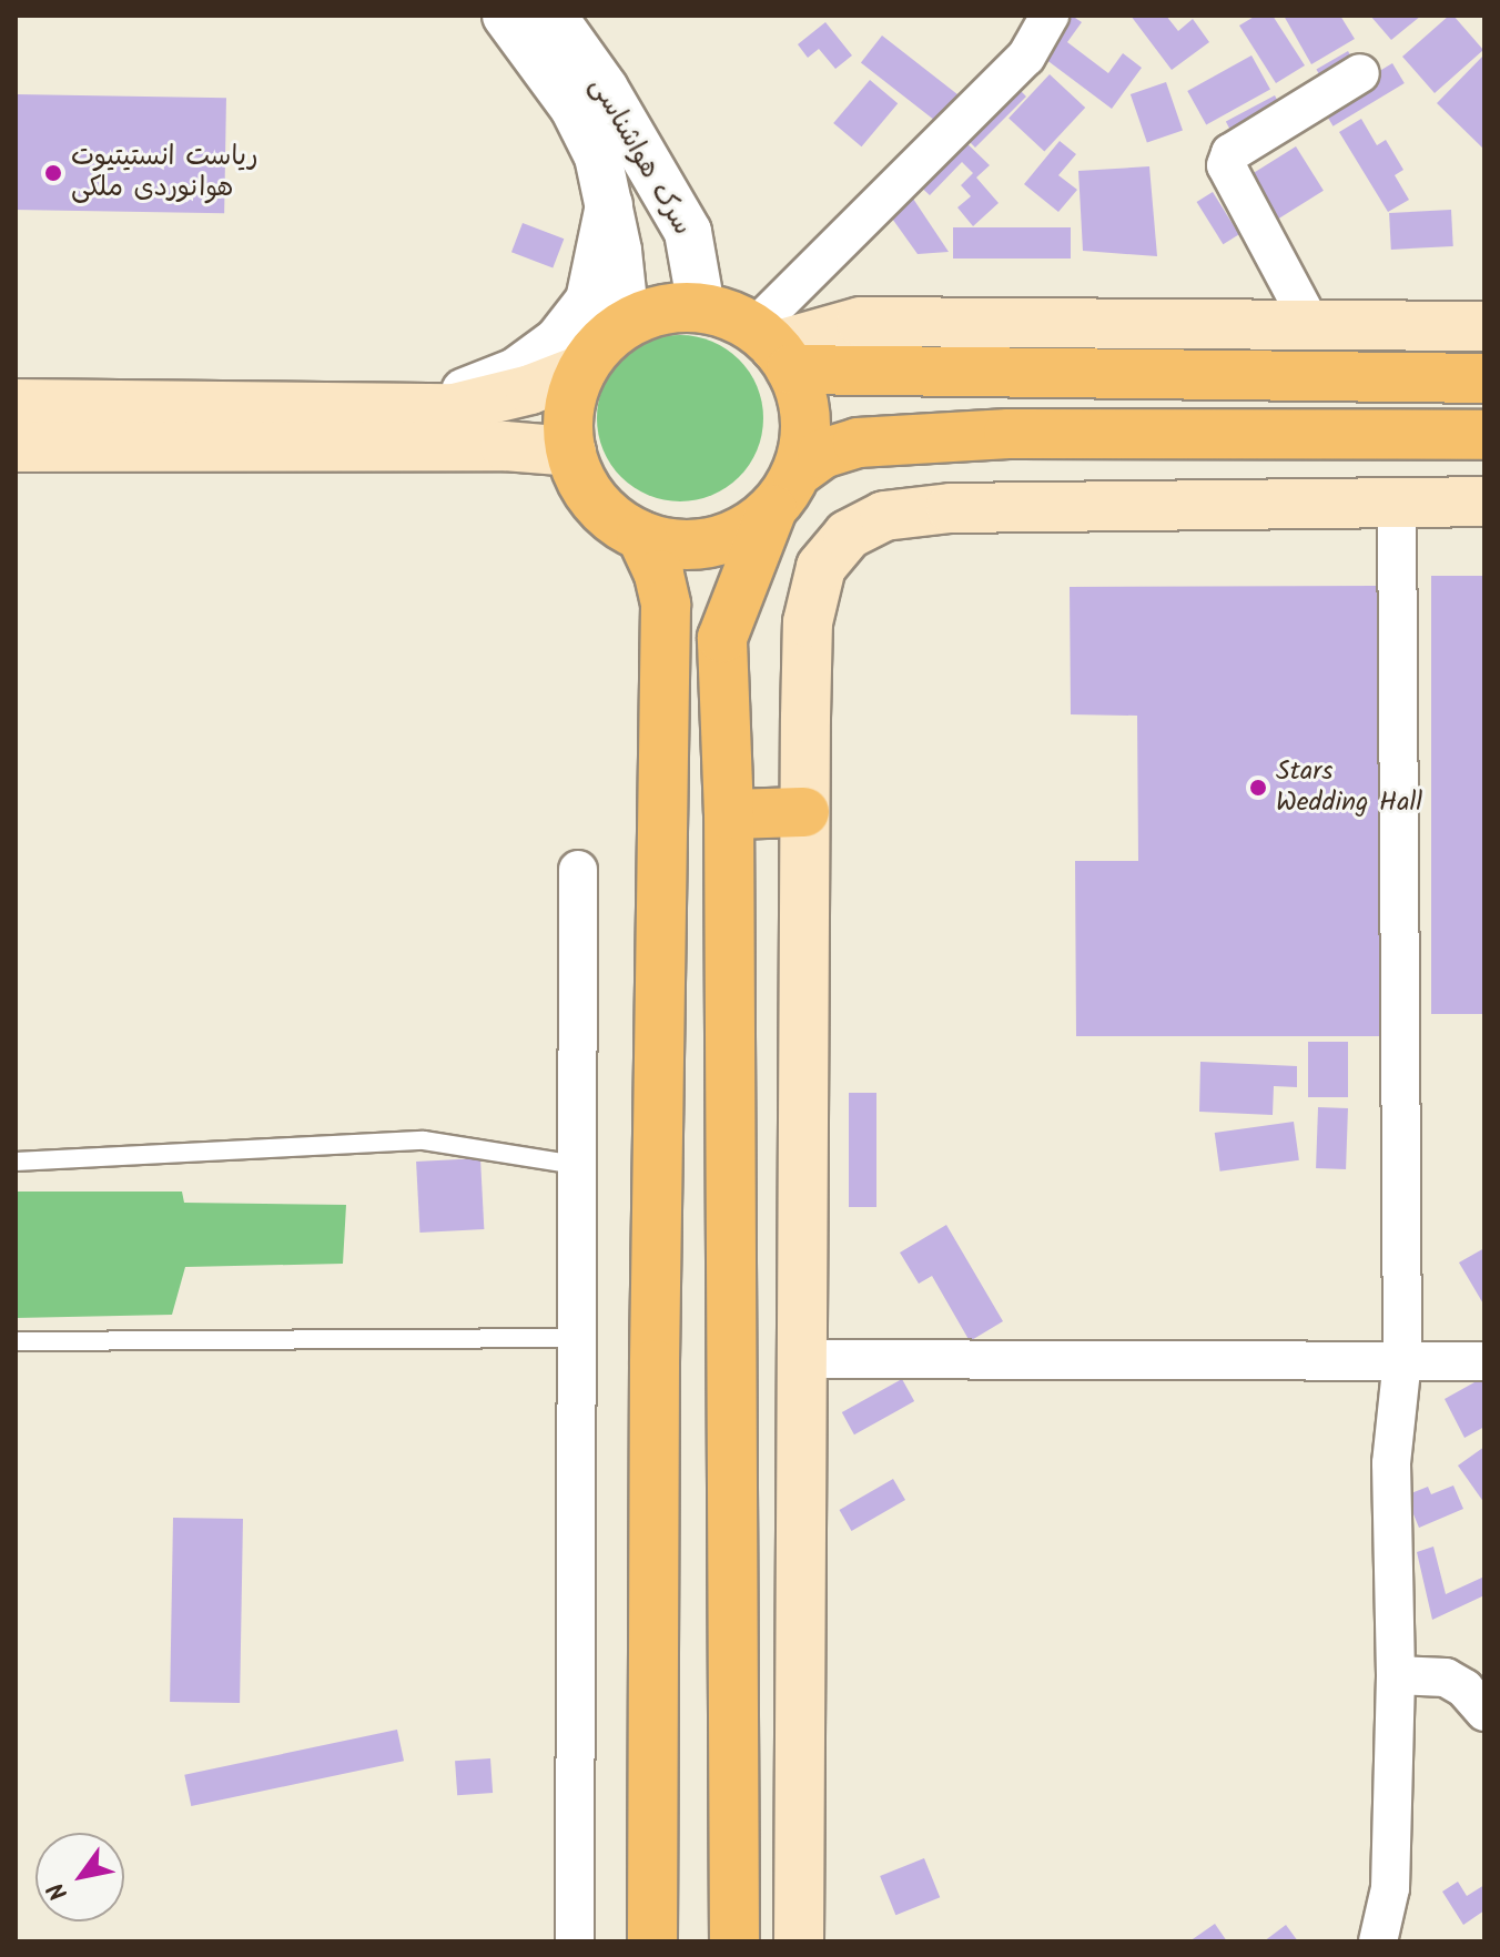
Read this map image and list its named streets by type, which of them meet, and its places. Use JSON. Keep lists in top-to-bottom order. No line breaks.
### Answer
{"streets":{"street":["سرک هواشناسی"]},"places":["ریاست انستیتیوت هوانوردی ملکی","Stars Wedding Hall"],"north":"bottom left"}
